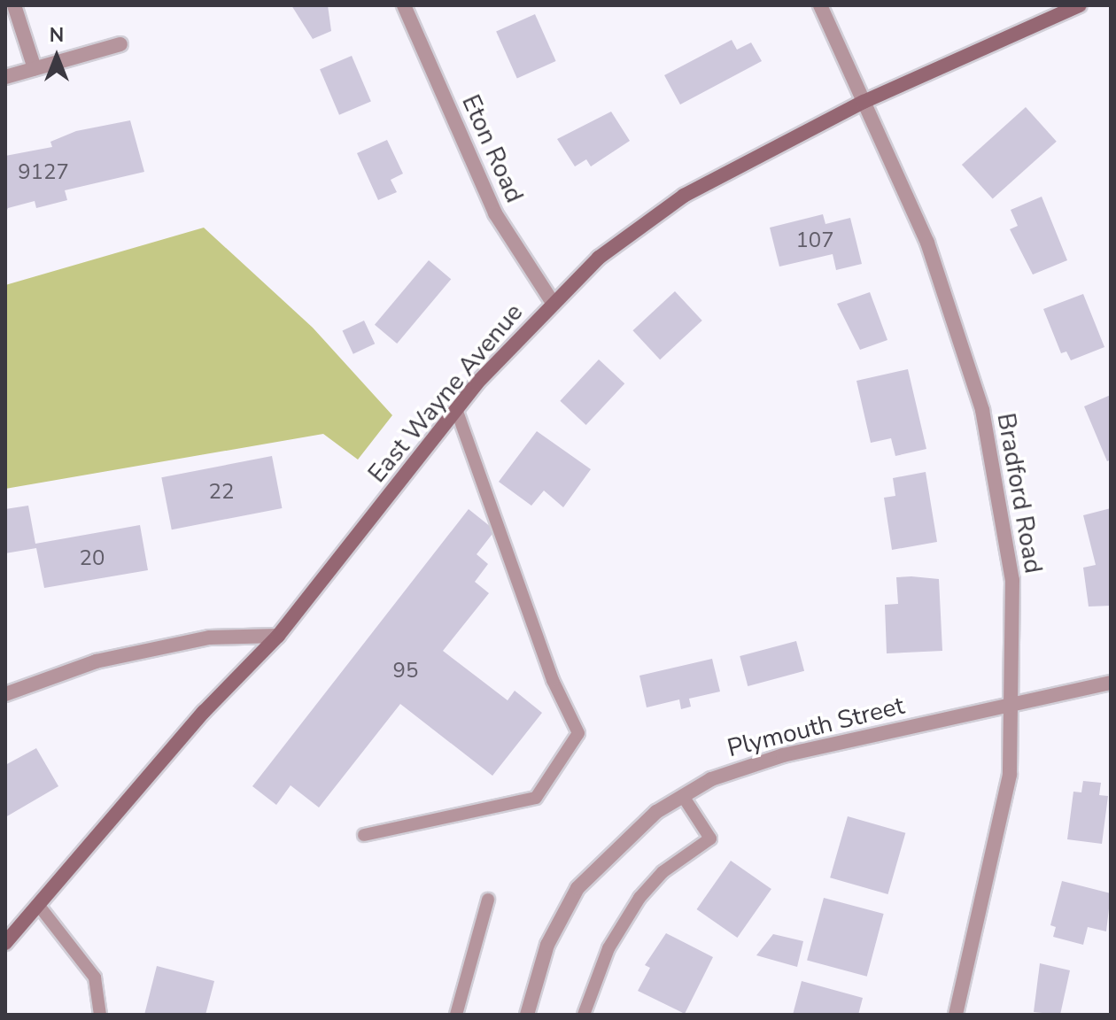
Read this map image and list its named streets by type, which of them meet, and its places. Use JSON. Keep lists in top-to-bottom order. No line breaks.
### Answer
{"streets":{"street":["Eton Road","East Wayne Avenue","Bradford Road","Plymouth Street"]},"crossings":[["Eton Road","East Wayne Avenue"],["East Wayne Avenue","Bradford Road"],["Bradford Road","Plymouth Street"]],"house_numbers":["9127","107","22","20","95"],"north":"top"}
